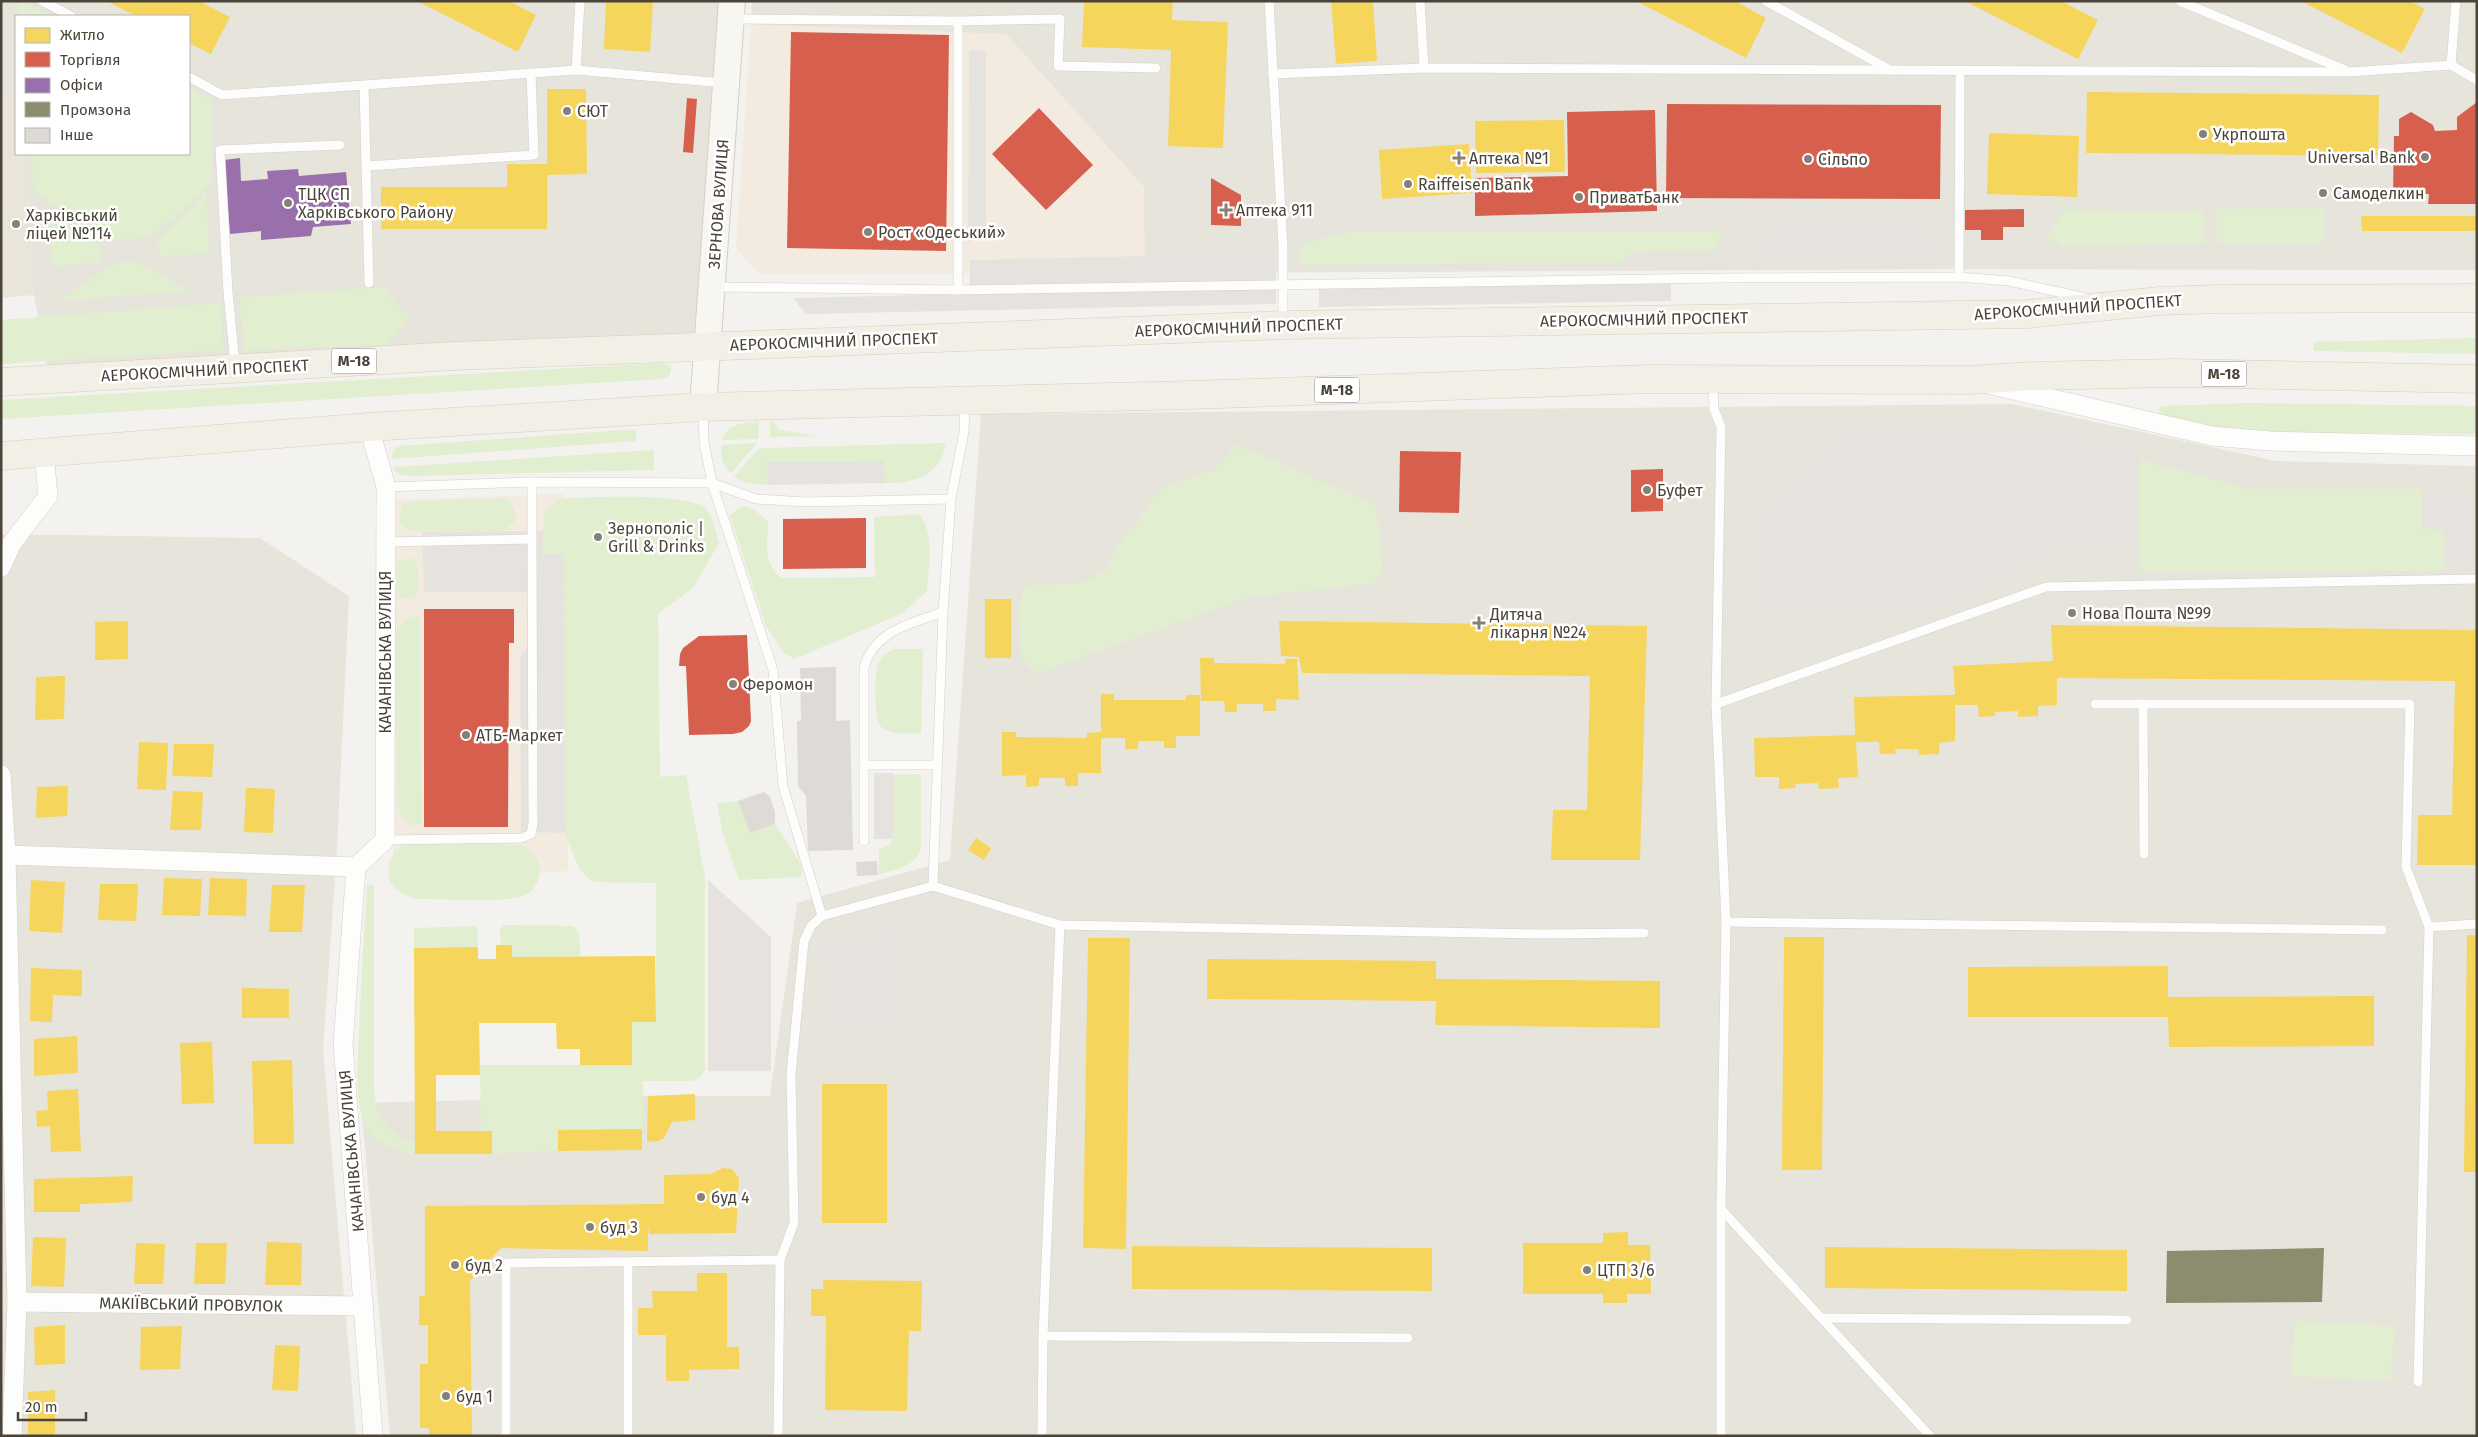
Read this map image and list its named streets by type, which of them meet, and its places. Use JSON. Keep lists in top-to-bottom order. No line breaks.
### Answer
{"streets":{"main road":["АЕРОКОСМІЧНИЙ ПРОСПЕКТ","М-18"],"street":["ЗЕРНОВА ВУЛИЦЯ","КАЧАНІВСЬКА ВУЛИЦЯ","МАКІЇВСЬКИЙ ПРОВУЛОК"]},"crossings":[["ЗЕРНОВА ВУЛИЦЯ","АЕРОКОСМІЧНИЙ ПРОСПЕКТ"],["ЗЕРНОВА ВУЛИЦЯ","М-18"],["М-18","КАЧАНІВСЬКА ВУЛИЦЯ"],["КАЧАНІВСЬКА ВУЛИЦЯ","МАКІЇВСЬКИЙ ПРОВУЛОК"]],"places":{"other":["СЮТ","Укрпошта","Universal Bank","Сільпо","Raiffeisen Bank","Самоделкин","ПриватБанк","ТЦК СП Харківського Району","Харківський ліцей №114","Рост «Одеський»","Буфет","Зернополіс | Grill & Drinks","Нова Пошта №99","Феромон","АТБ-Маркет","буд 4","буд 3","буд 2","ЦТП 3/6","буд 1"],"health":["Аптека №1","Аптека 911","Дитяча лікарня №24"]},"legend":["Житло","Торгівля","Офіси","Промзона","Інше"],"scale_bar":"20 m"}
